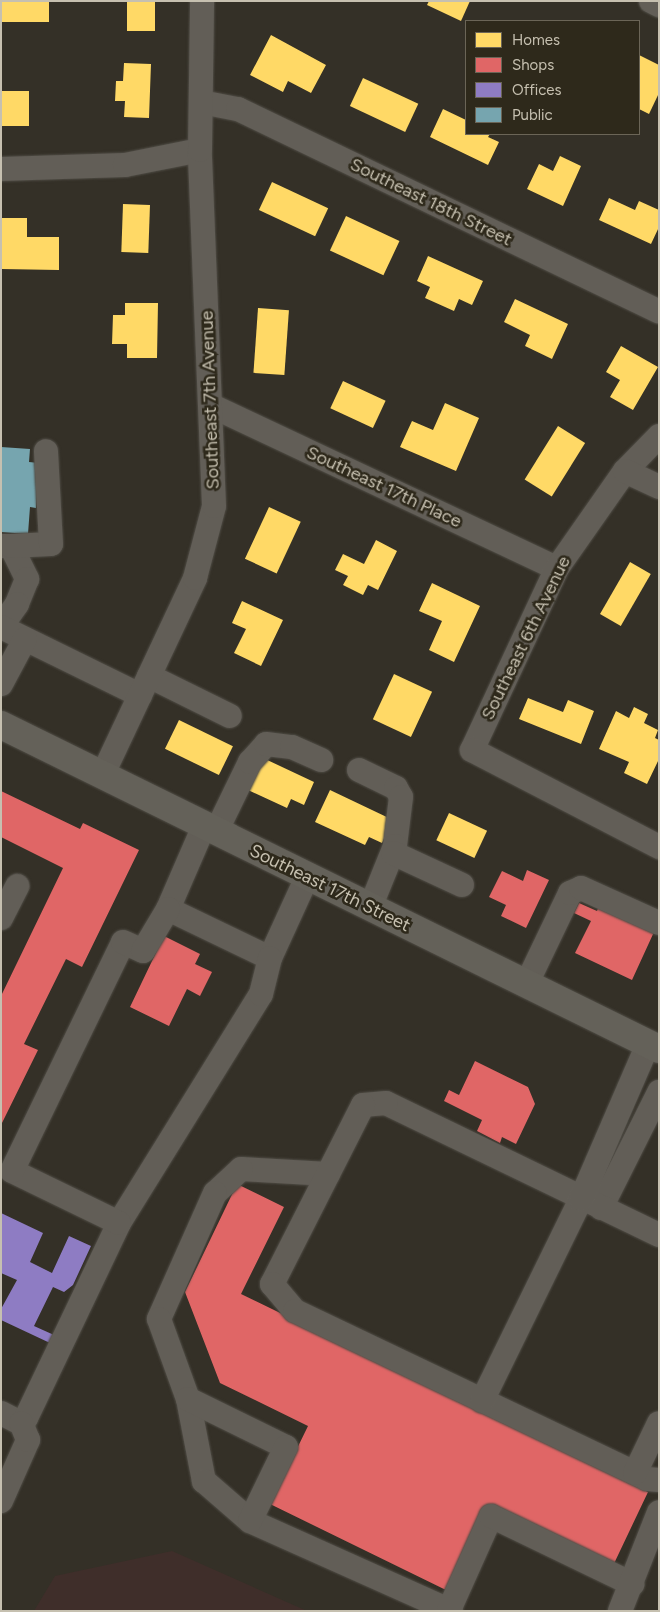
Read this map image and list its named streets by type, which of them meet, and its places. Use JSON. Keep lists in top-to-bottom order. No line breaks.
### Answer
{"streets":{"main road":["Southeast 17th Street"],"street":["Southeast 18th Street","Southeast 7th Avenue","Southeast 17th Place","Southeast 6th Avenue"]},"crossings":[["Southeast 18th Street","Southeast 7th Avenue"],["Southeast 7th Avenue","Southeast 17th Place"],["Southeast 7th Avenue","Southeast 17th Street"],["Southeast 17th Place","Southeast 6th Avenue"]],"legend":["Homes","Shops","Offices","Public"]}
